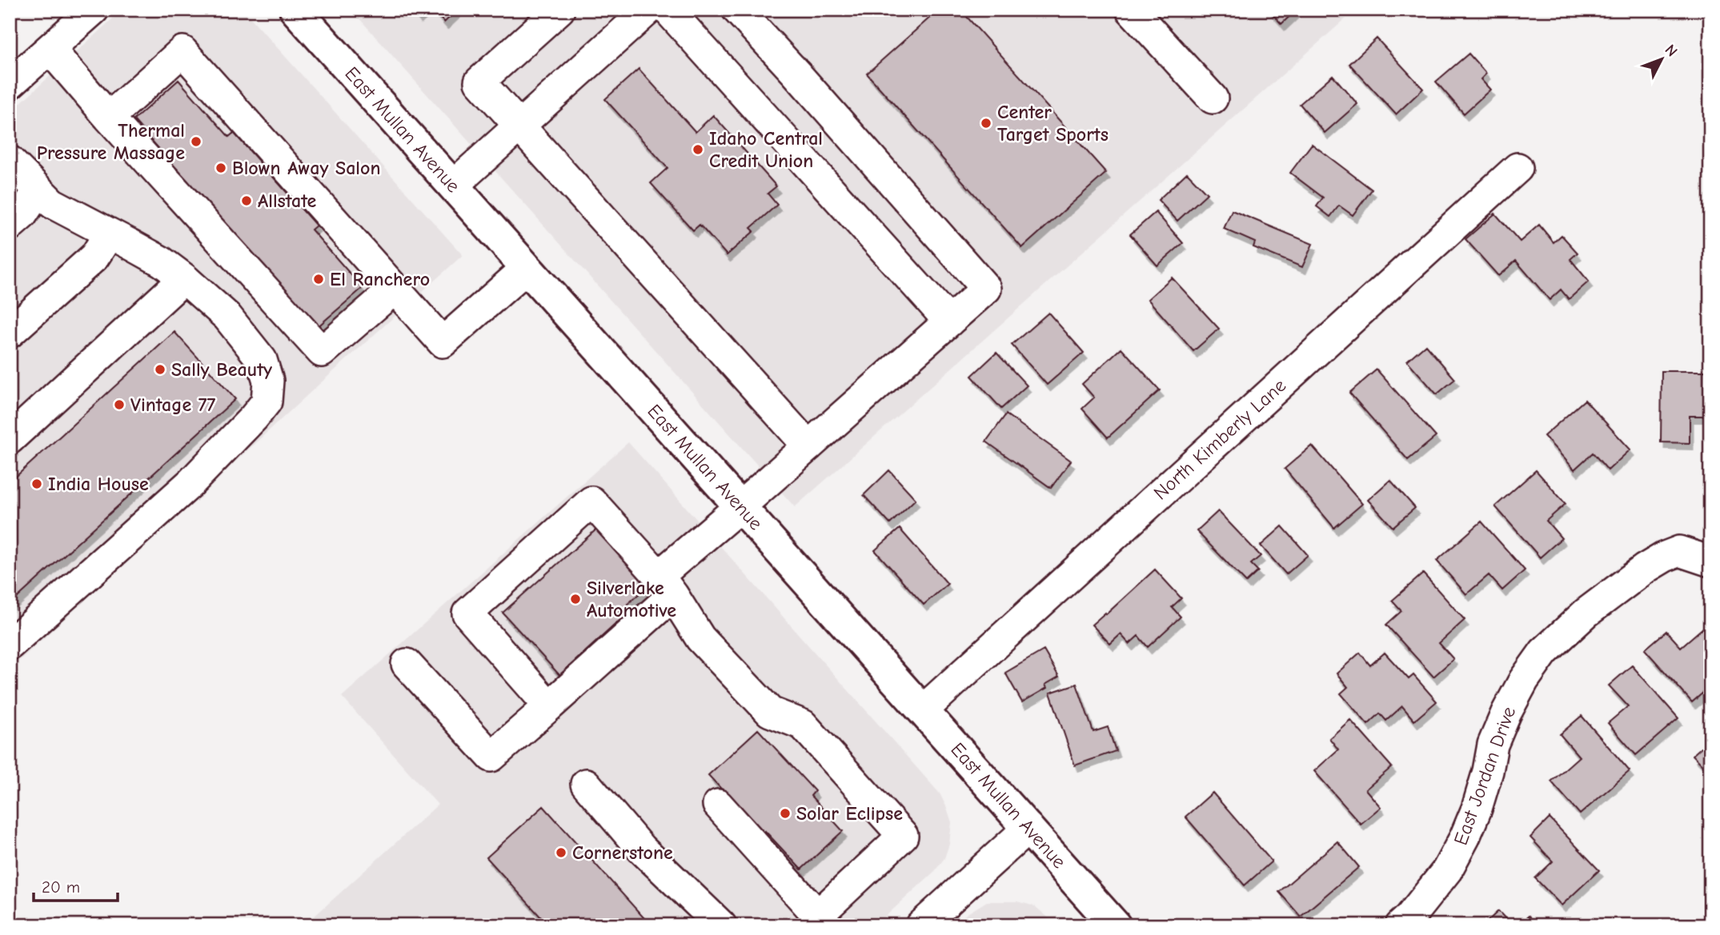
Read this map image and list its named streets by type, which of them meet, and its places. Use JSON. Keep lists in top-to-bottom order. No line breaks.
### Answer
{"streets":{"main road":["East Mullan Avenue"],"street":["North Kimberly Lane","East Jordan Drive"]},"crossings":[["East Mullan Avenue","North Kimberly Lane"]],"places":["Center Target Sports","Thermal Pressure Massage","Idaho Central Credit Union","Blown Away Salon","Allstate","El Ranchero","Sally Beauty","Vintage 77","India House","Silverlake Automotive","Solar Eclipse","Cornerstone"],"scale_bar":"20 m","north":"top right"}
